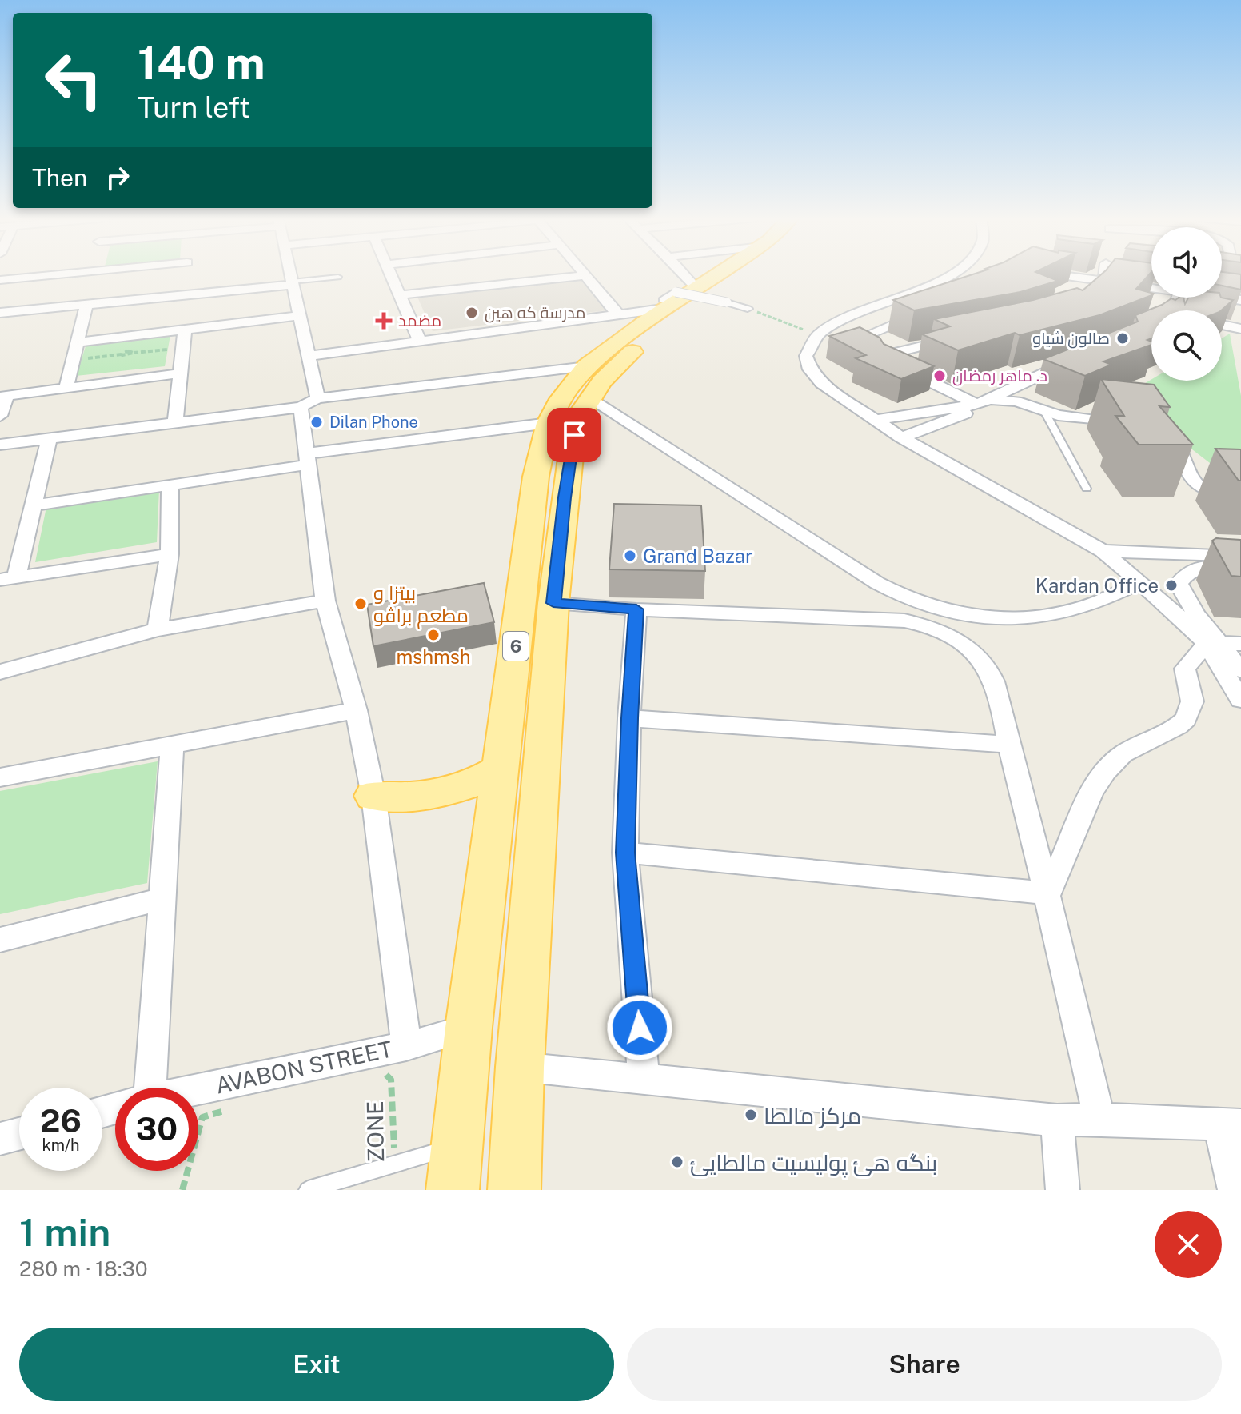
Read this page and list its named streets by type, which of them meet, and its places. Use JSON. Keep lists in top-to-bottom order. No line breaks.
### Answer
{"streets":{"main road":["6"],"street":["AVABON STREET"],"path":["ZONE"]},"crossings":[["6","AVABON STREET"]],"places":{"other":["مدرسة كه هين","صالون شياو","د. ماهر رمضان","Dilan Phone","Grand Bazar","Kardan Office","بيتزا و مطعم براڤو","mshmsh","مركز مالطا","بنگه هئ پوليسيت مالطايئ"],"health":["مضمد"]},"page":{"turn":["140 m","Turn left"],"then":"Then","speed":"26 km/h","limit":"30","heading":["1 min","280 m · 18:30"],"buttons":["Exit","Share"]}}
